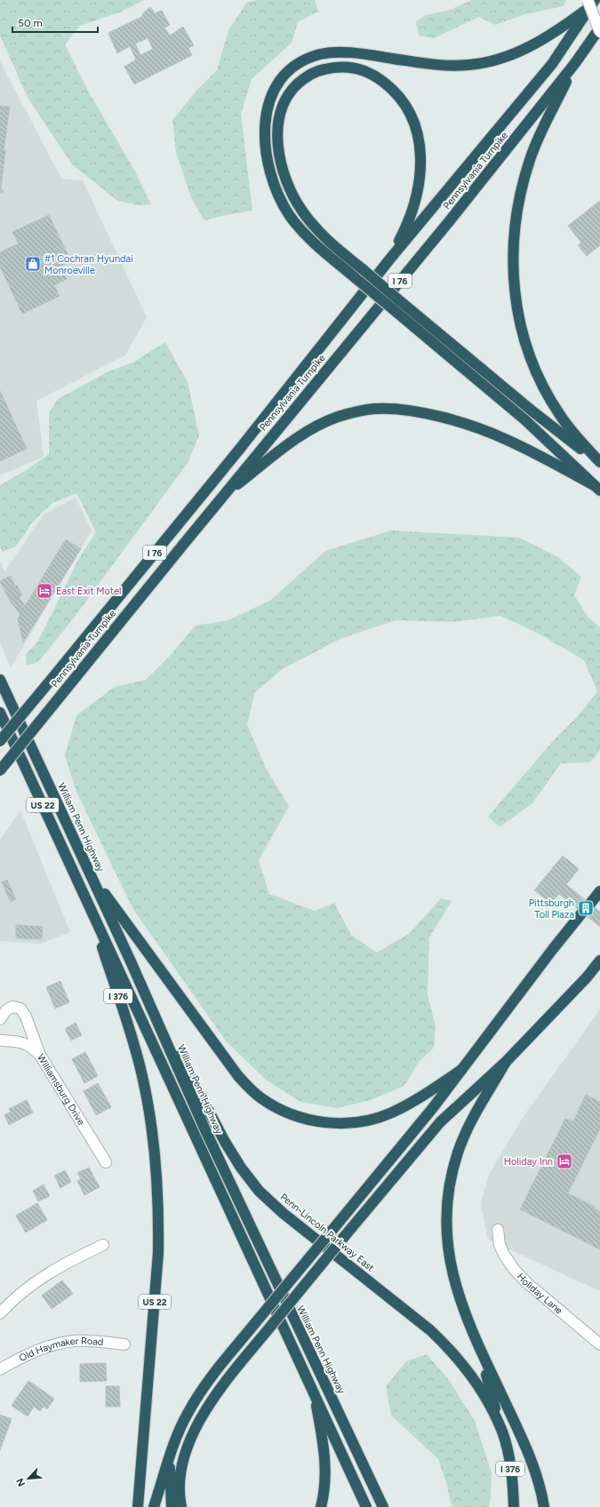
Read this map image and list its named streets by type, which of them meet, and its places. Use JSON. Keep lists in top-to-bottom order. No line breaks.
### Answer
{"streets":{"highway":["Pennsylvania Turnpike","I 76","US 22","William Penn Highway","I 376","Penn-Lincoln Parkway East"],"street":["Williamsburg Drive","Holiday Lane","Old Haymaker Road"]},"crossings":[["US 22","I 376"],["William Penn Highway","Penn-Lincoln Parkway East"]],"places":{"shop":["#1 Cochran Hyundai Monroeville"],"hotel":["East Exit Motel","Holiday Inn"],"building":["Pittsburgh Toll Plaza"]},"scale_bar":"50 m","north":"bottom left"}
